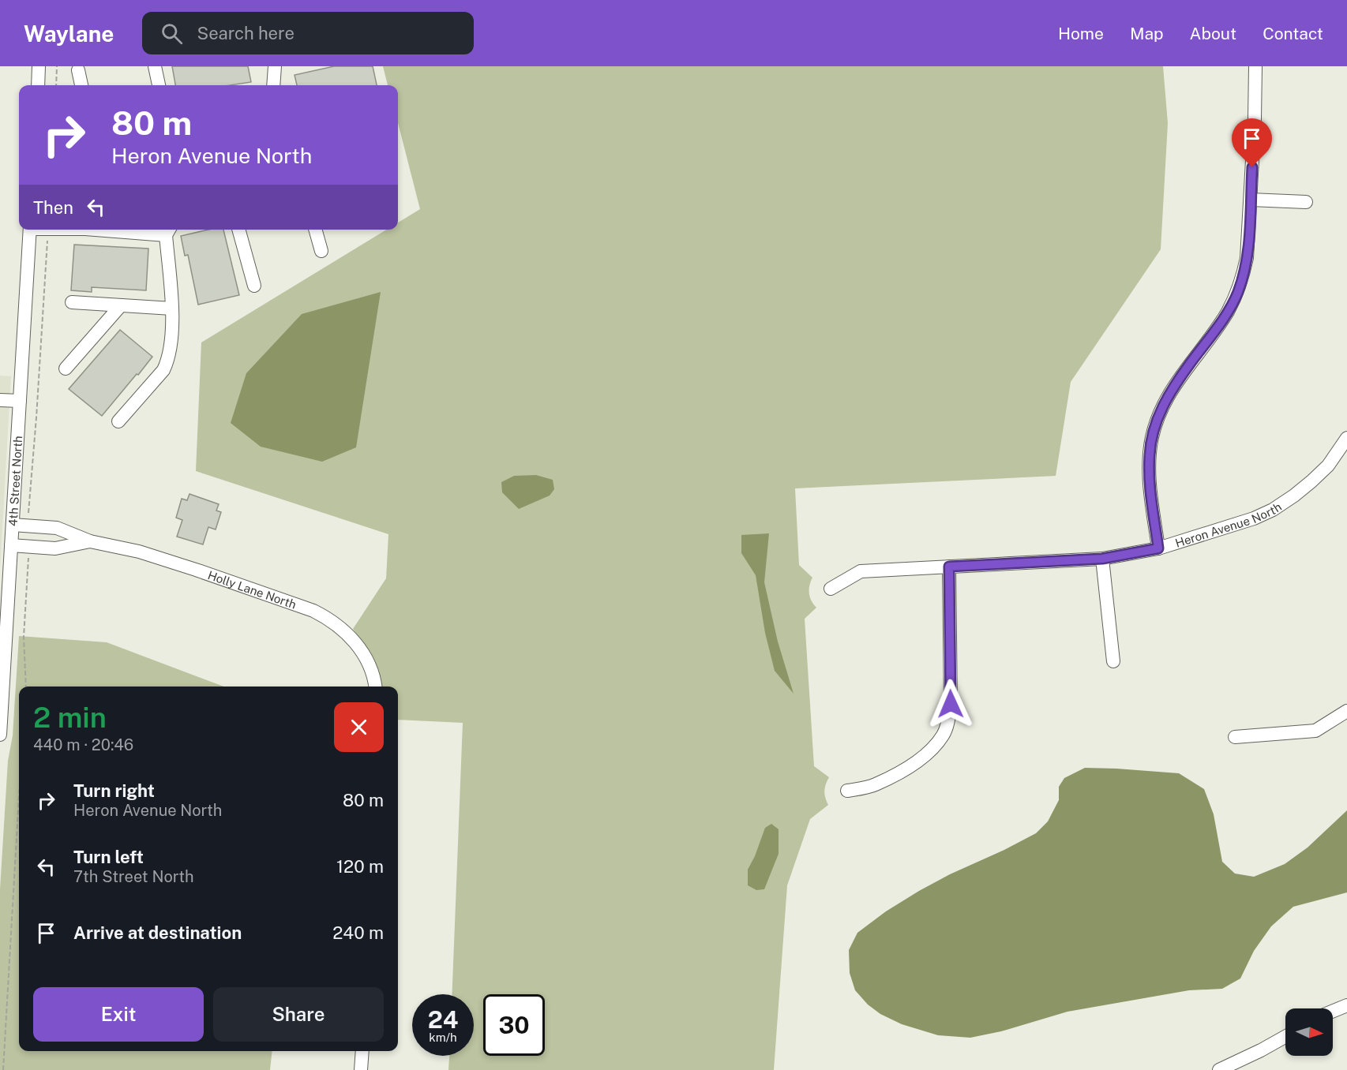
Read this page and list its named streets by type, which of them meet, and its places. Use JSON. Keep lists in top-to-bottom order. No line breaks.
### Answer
{"streets":{"street":["4th Street North","Heron Avenue North","Holly Lane North"]},"crossings":[["4th Street North","Holly Lane North"]],"north":"right","page":{"header":"Waylane","search":"Search here","nav":["Home","Map","About","Contact"],"turn":["80 m","Heron Avenue North"],"then":"Then","heading":["2 min","440 m · 20:46"],"list":[{"name":"Turn right","note":"Heron Avenue North","value":"80 m"},{"name":"Turn left","note":"7th Street North","value":"120 m"},{"name":"Arrive at destination","value":"240 m"}],"buttons":["Exit","Share"],"speed":"24 km/h","limit":"30"}}
